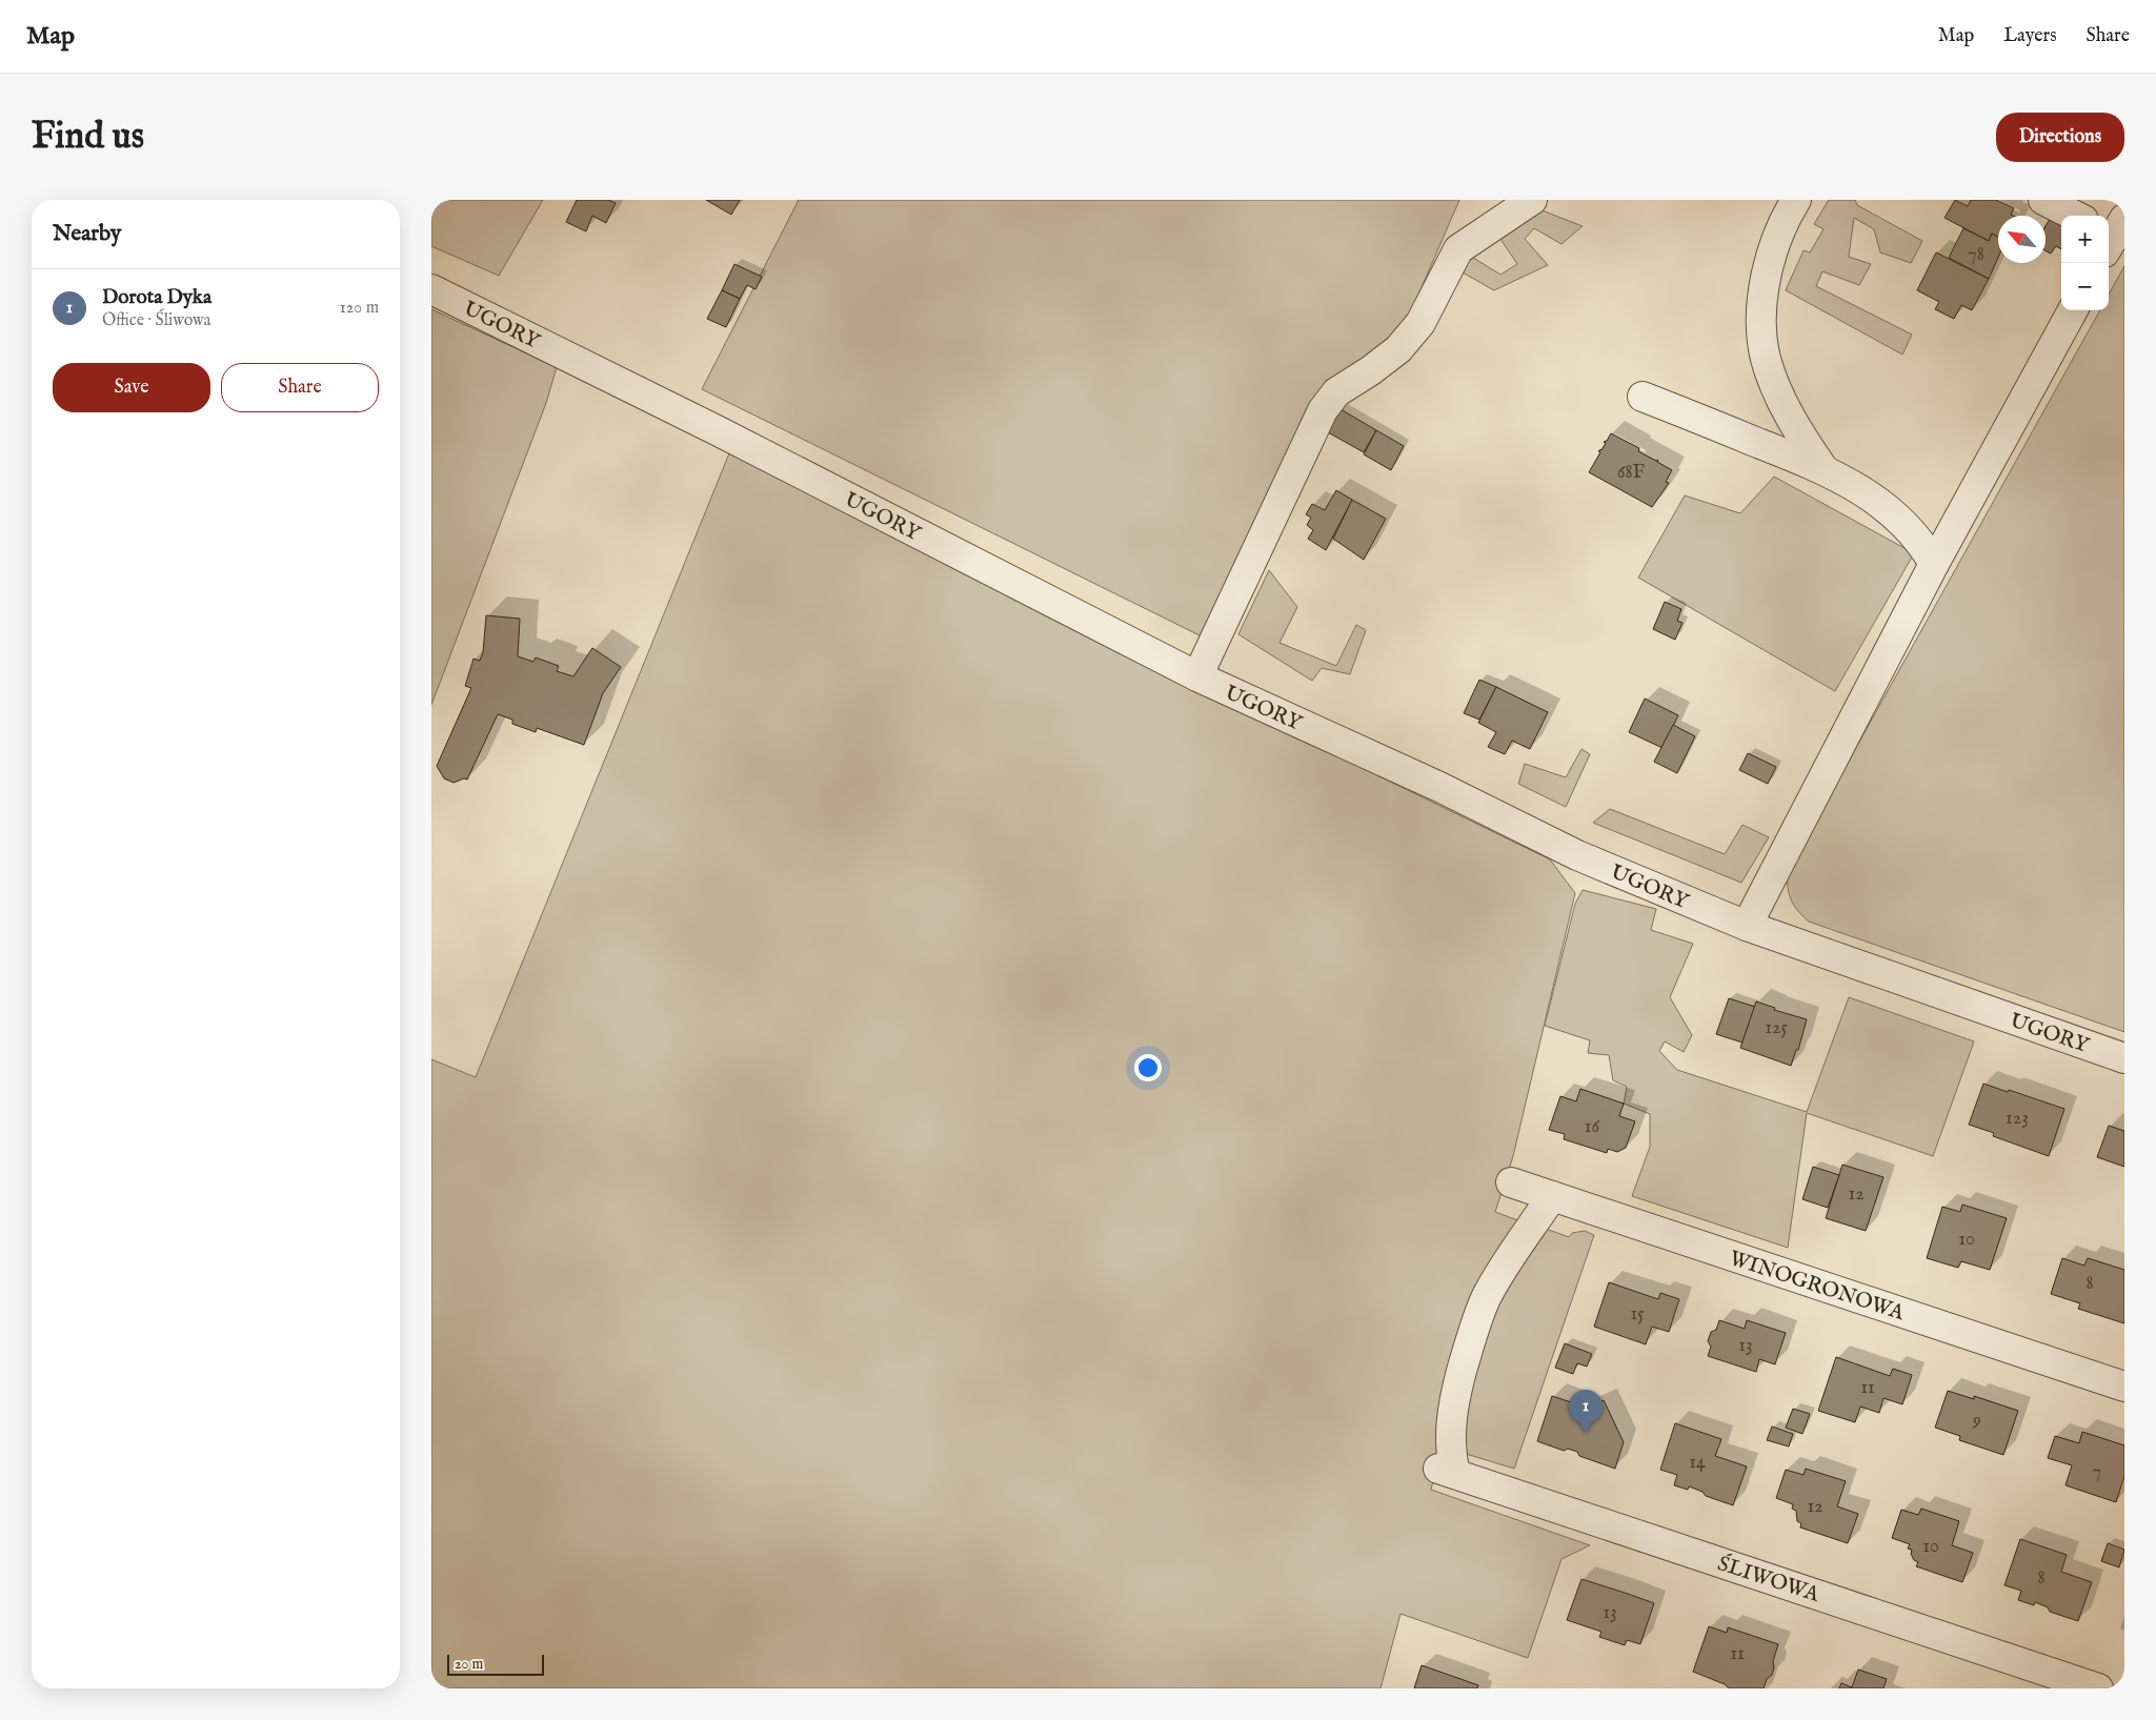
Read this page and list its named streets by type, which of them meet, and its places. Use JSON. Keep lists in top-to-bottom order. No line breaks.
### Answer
{"streets":{"street":["UGORY","WINOGRONOWA","ŚLIWOWA"]},"crossings":[["WINOGRONOWA","ŚLIWOWA"]],"house_numbers":["78","68F","125","123","16","12","10","8","15","13","11","9","14","7","12","10","8","13","11"],"scale_bar":"20 m","north":"top left","page":{"header":"Map","nav":["Map","Layers","Share"],"buttons":["Directions",["Save","Share"]],"title":"Find us","heading":"Nearby","map_buttons":["+","−"],"list":[{"mark":"1","name":"Dorota Dyka","note":"Office · Śliwowa","value":"120 m"}],"pins":"1","scale":"20 m"}}
